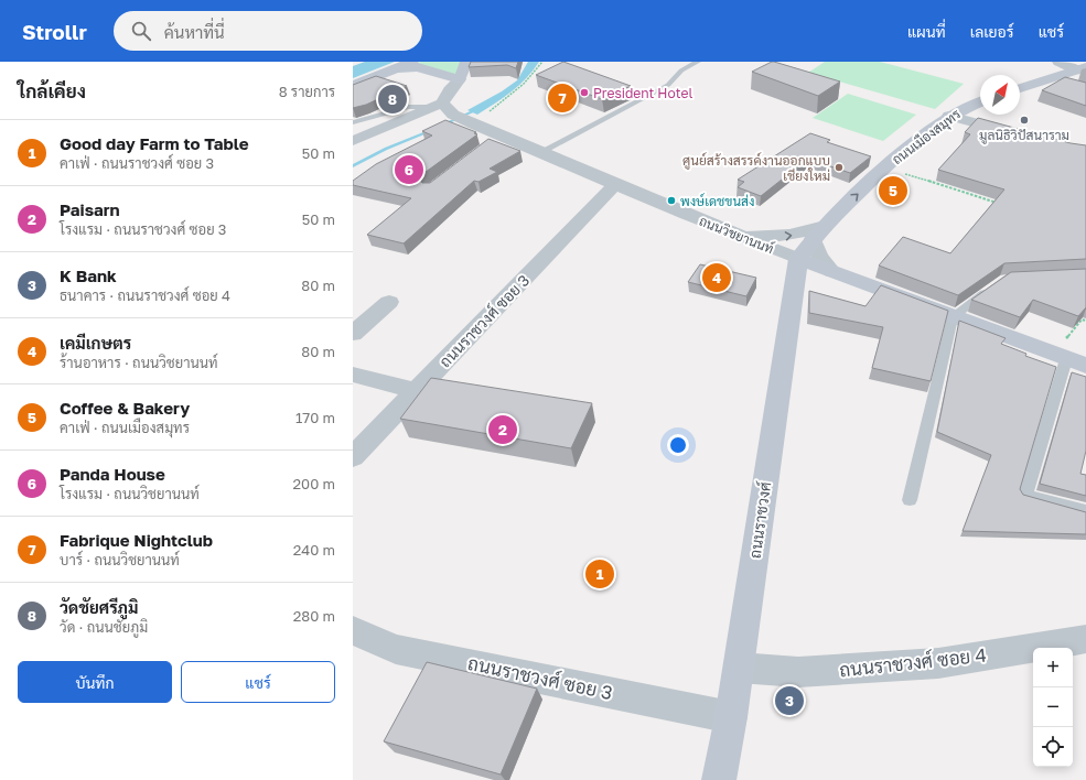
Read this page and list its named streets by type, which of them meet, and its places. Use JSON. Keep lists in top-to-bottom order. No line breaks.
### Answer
{"streets":{"street":["ถนนเมืองสมุทร","ถนนวิชยานนท์","ถนนราชวงศ์ ซอย 3","ถนนราชวงศ์","ถนนราชวงศ์ ซอย 4"]},"crossings":[["ถนนเมืองสมุทร","ถนนวิชยานนท์"],["ถนนเมืองสมุทร","ถนนราชวงศ์"],["ถนนวิชยานนท์","ถนนราชวงศ์ ซอย 3"],["ถนนวิชยานนท์","ถนนราชวงศ์"],["ถนนราชวงศ์ ซอย 3","ถนนราชวงศ์"],["ถนนราชวงศ์","ถนนราชวงศ์ ซอย 4"]],"one_way":["ถนนเมืองสมุทร"],"places":["President Hotel","มูลนิธิวิปัสนาราม","ศูนย์สร้างสรรค์งานออกแบบ เชียงใหม่","พงษ์เดชขนส่ง"],"north":"top right","page":{"header":"Strollr","search":"ค้นหาที่นี่","nav":["แผนที่","เลเยอร์","แชร์"],"heading":["ใกล้เคียง","8 รายการ"],"pins":["7","8","6","5","4","2","1","3"],"list":[{"mark":"1","name":"Good day Farm to Table","note":"คาเฟ่ · ถนนราชวงศ์ ซอย 3","value":"50 m"},{"mark":"2","name":"Paisarn","note":"โรงแรม · ถนนราชวงศ์ ซอย 3","value":"50 m"},{"mark":"3","name":"K Bank","note":"ธนาคาร · ถนนราชวงศ์ ซอย 4","value":"80 m"},{"mark":"4","name":"เคมีเกษตร","note":"ร้านอาหาร · ถนนวิชยานนท์","value":"80 m"},{"mark":"5","name":"Coffee & Bakery","note":"คาเฟ่ · ถนนเมืองสมุทร","value":"170 m"},{"mark":"6","name":"Panda House","note":"โรงแรม · ถนนวิชยานนท์","value":"200 m"},{"mark":"7","name":"Fabrique Nightclub","note":"บาร์ · ถนนวิชยานนท์","value":"240 m"},{"mark":"8","name":"วัดชัยศรีภูมิ","note":"วัด · ถนนชัยภูมิ","value":"280 m"}],"buttons":["บันทึก","แชร์"],"map_buttons":["+","−"]}}
